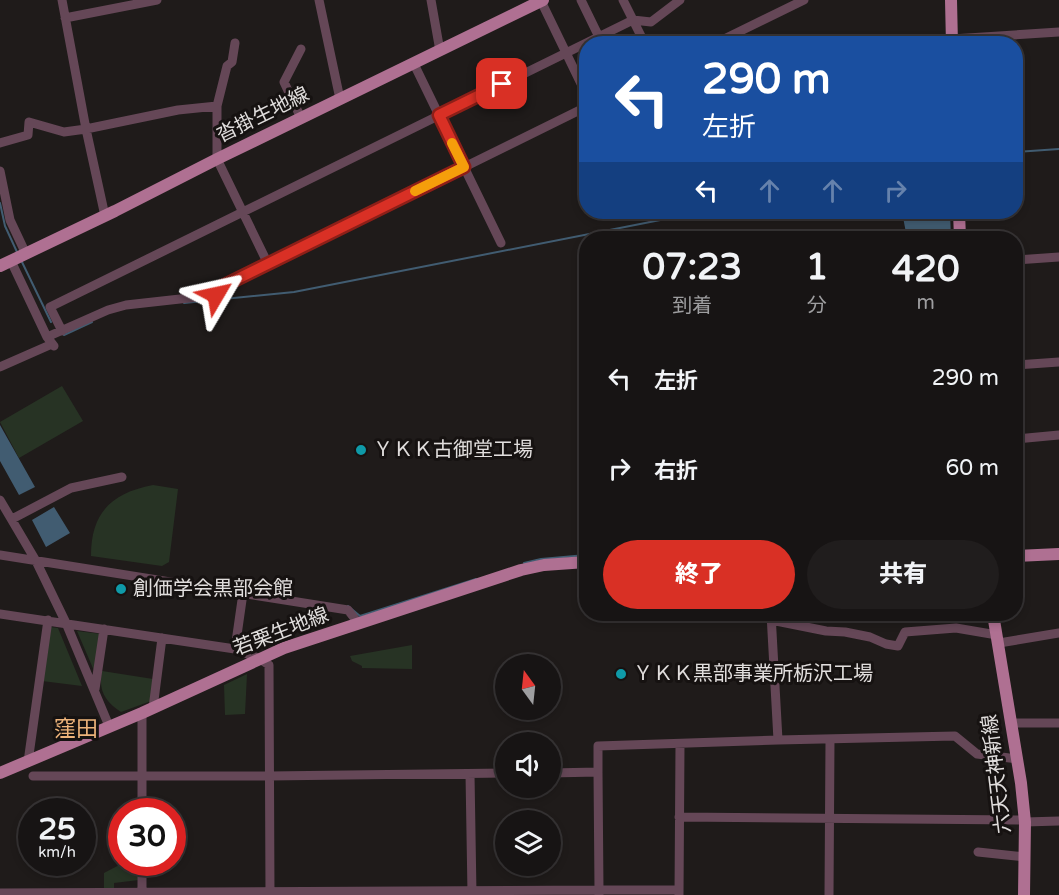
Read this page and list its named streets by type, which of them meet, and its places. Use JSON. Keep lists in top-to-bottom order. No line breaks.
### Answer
{"streets":{"main road":["沓掛生地線","若栗生地線","六天天神新線"]},"districts":["窪田"],"places":["ＹＫＫ古御堂工場","創価学会黒部会館","ＹＫＫ黒部事業所栃沢工場"],"north":"top","page":{"turn":["290 m","左折"],"eta":["07:23","到着","1","分","420","m"],"list":[{"name":"左折","value":"290 m"},{"name":"右折","value":"60 m"}],"buttons":["終了","共有"],"speed":"25 km/h","limit":"30"}}
